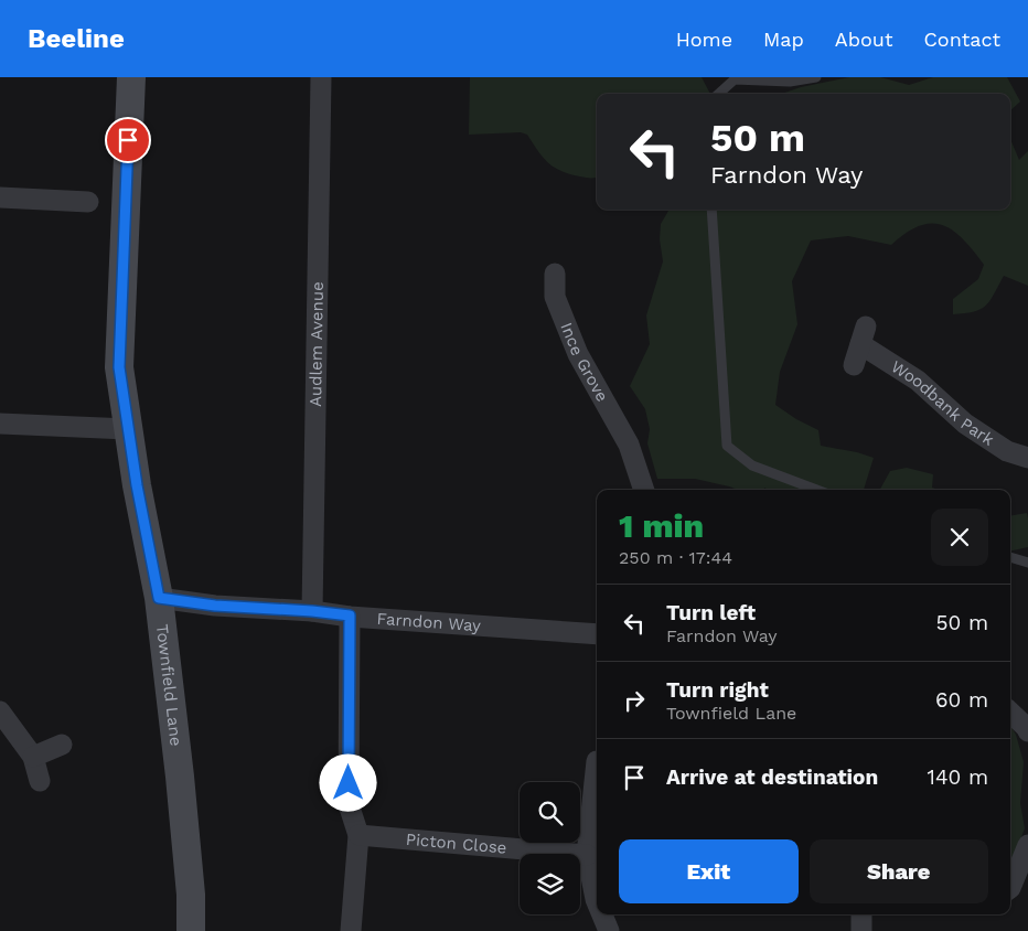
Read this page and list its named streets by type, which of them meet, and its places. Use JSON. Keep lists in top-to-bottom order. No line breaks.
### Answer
{"streets":{"street":["Audlem Avenue","Ince Grove","Woodbank Park","Farndon Way","Townfield Lane","Picton Close"]},"crossings":[["Audlem Avenue","Farndon Way"],["Farndon Way","Townfield Lane"]],"page":{"header":"Beeline","nav":["Home","Map","About","Contact"],"turn":["50 m","Farndon Way"],"heading":["1 min","250 m · 17:44"],"list":[{"name":"Turn left","note":"Farndon Way","value":"50 m"},{"name":"Turn right","note":"Townfield Lane","value":"60 m"},{"name":"Arrive at destination","value":"140 m"}],"buttons":["Exit","Share"]}}
